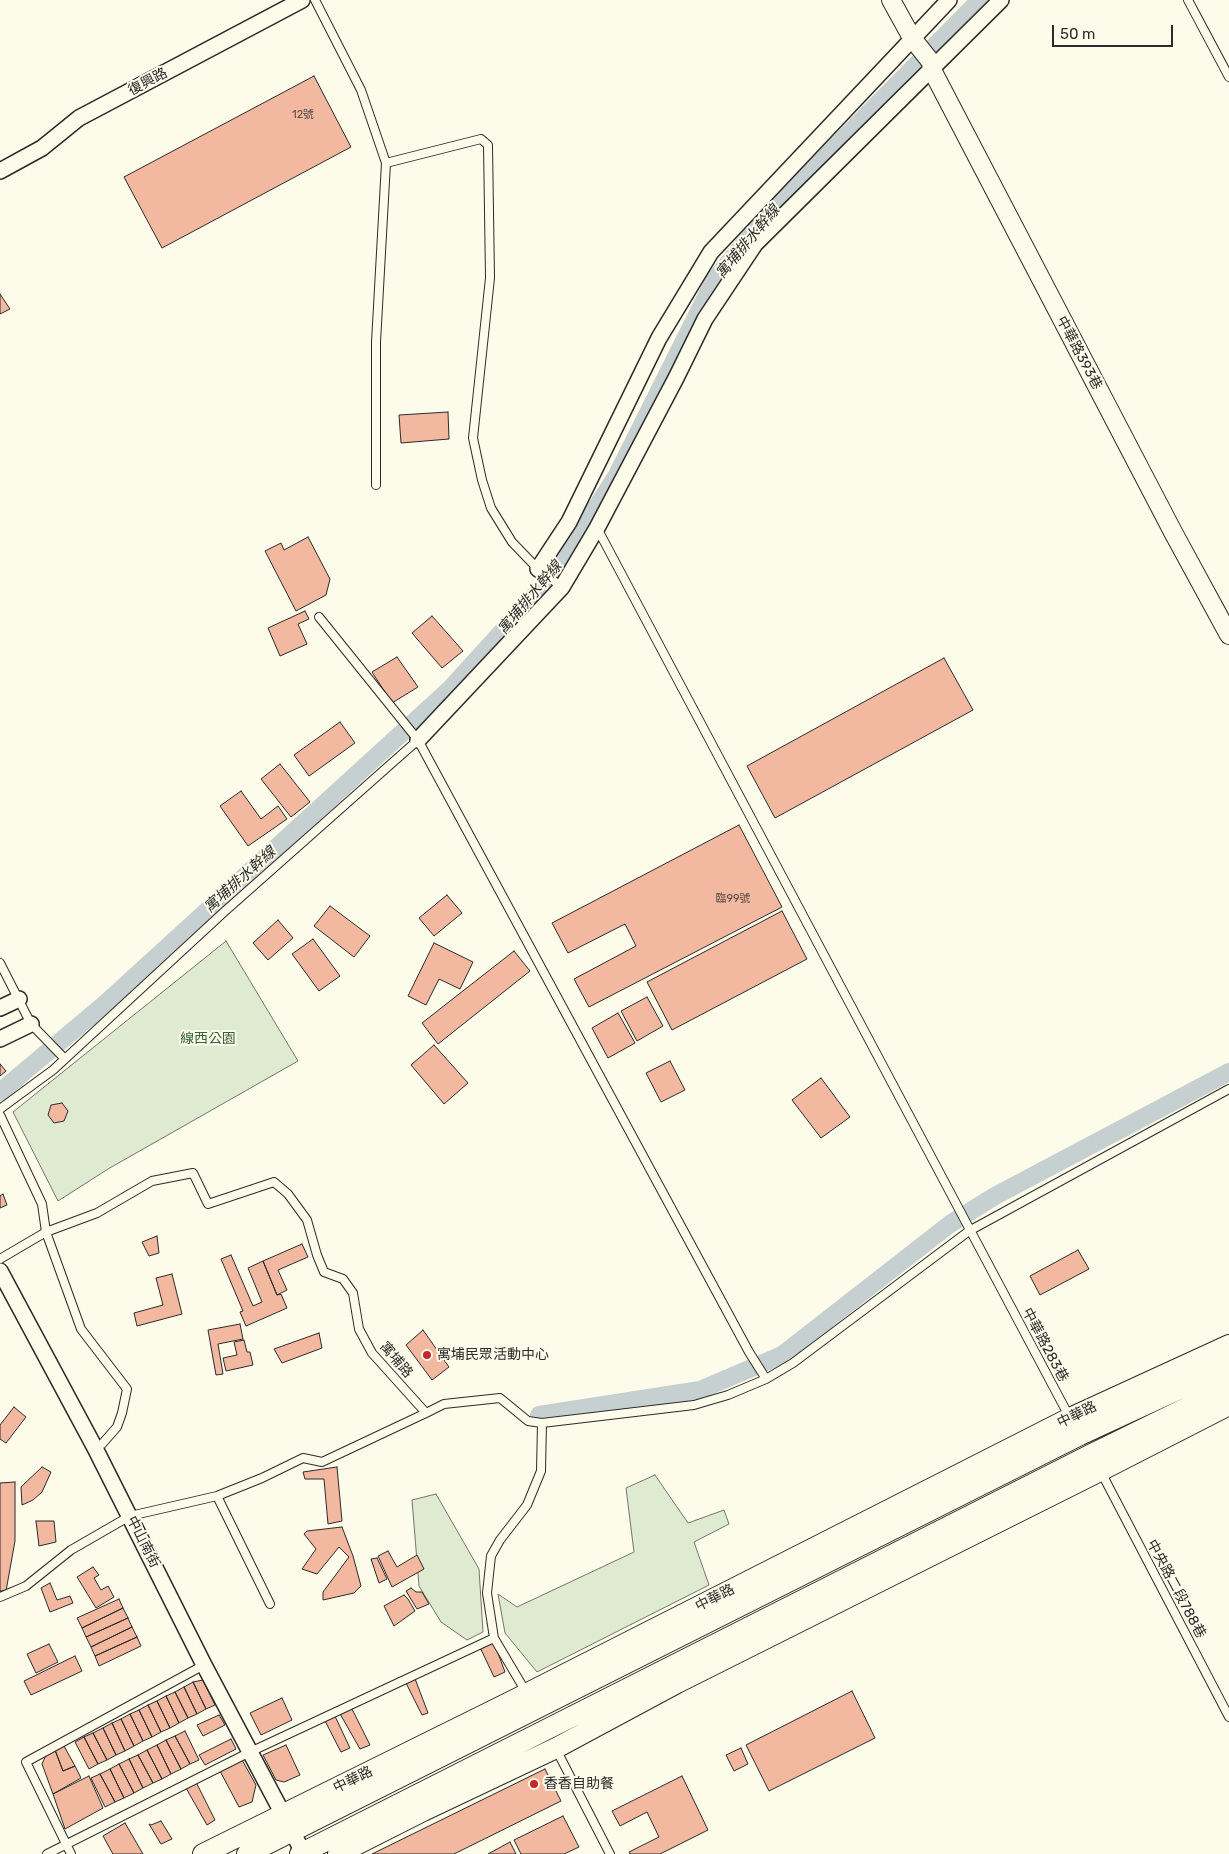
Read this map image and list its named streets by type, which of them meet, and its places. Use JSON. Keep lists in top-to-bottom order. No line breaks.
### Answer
{"streets":{"main road":["中華路"],"street":["復興路","中華路393巷","中山南街"],"lane":["中華路283巷","寓埔路","中央路二段788巷"]},"crossings":[["中華路283巷","中華路"],["中華路283巷","中央路二段788巷"],["中華路","中山南街"],["中華路","中央路二段788巷"]],"water":["寓埔排水幹線"],"parks":["線西公園"],"places":["寓埔民眾活動中心","香香自助餐"],"house_numbers":["12號","臨99號"],"scale_bar":"50 m"}
